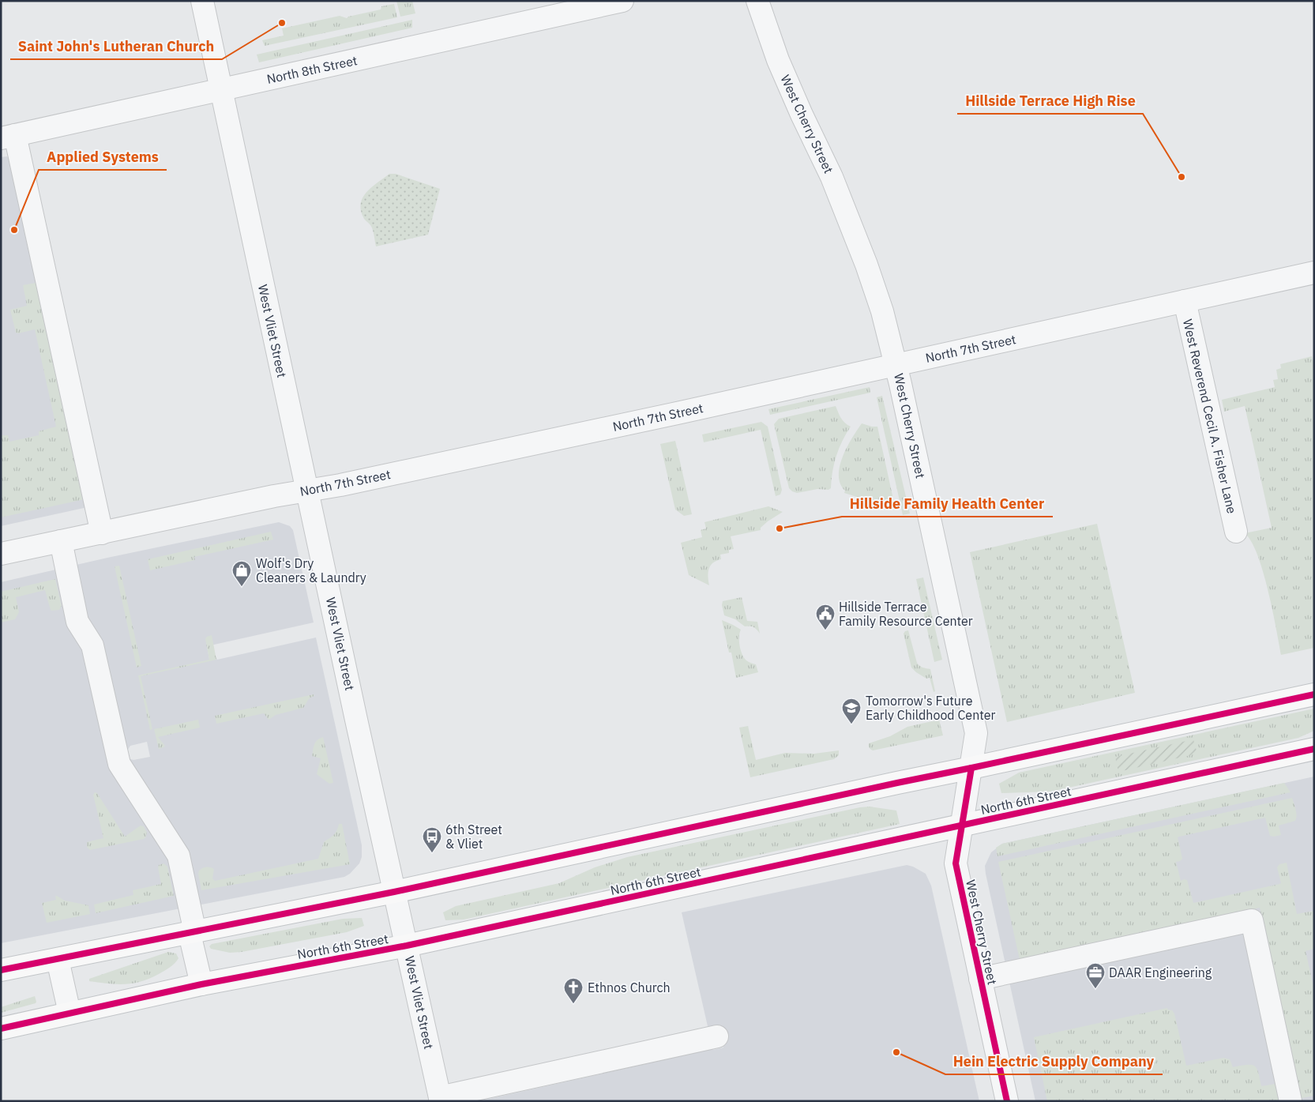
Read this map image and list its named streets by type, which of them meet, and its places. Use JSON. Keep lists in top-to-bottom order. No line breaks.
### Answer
{"streets":{"main road":["North 6th Street"],"street":["North 8th Street","West Cherry Street","West Vliet Street","North 7th Street","West Reverend Cecil A. Fisher Lane"]},"crossings":[["North 8th Street","West Vliet Street"],["West Cherry Street","North 7th Street"],["West Cherry Street","North 6th Street"],["West Vliet Street","North 7th Street"],["West Vliet Street","North 6th Street"],["North 7th Street","West Reverend Cecil A. Fisher Lane"]],"places":{"other":["Saint John's Lutheran Church","Hillside Terrace High Rise","Applied Systems","Hillside Family Health Center","Hein Electric Supply Company"],"shop":["Wolf's Dry Cleaners & Laundry"],"public building":["Hillside Terrace Family Resource Center"],"school or university":["Tomorrow's Future Early Childhood Center"],"bus stop":["6th Street & Vliet"],"office":["DAAR Engineering"],"church":["Ethnos Church"]}}
